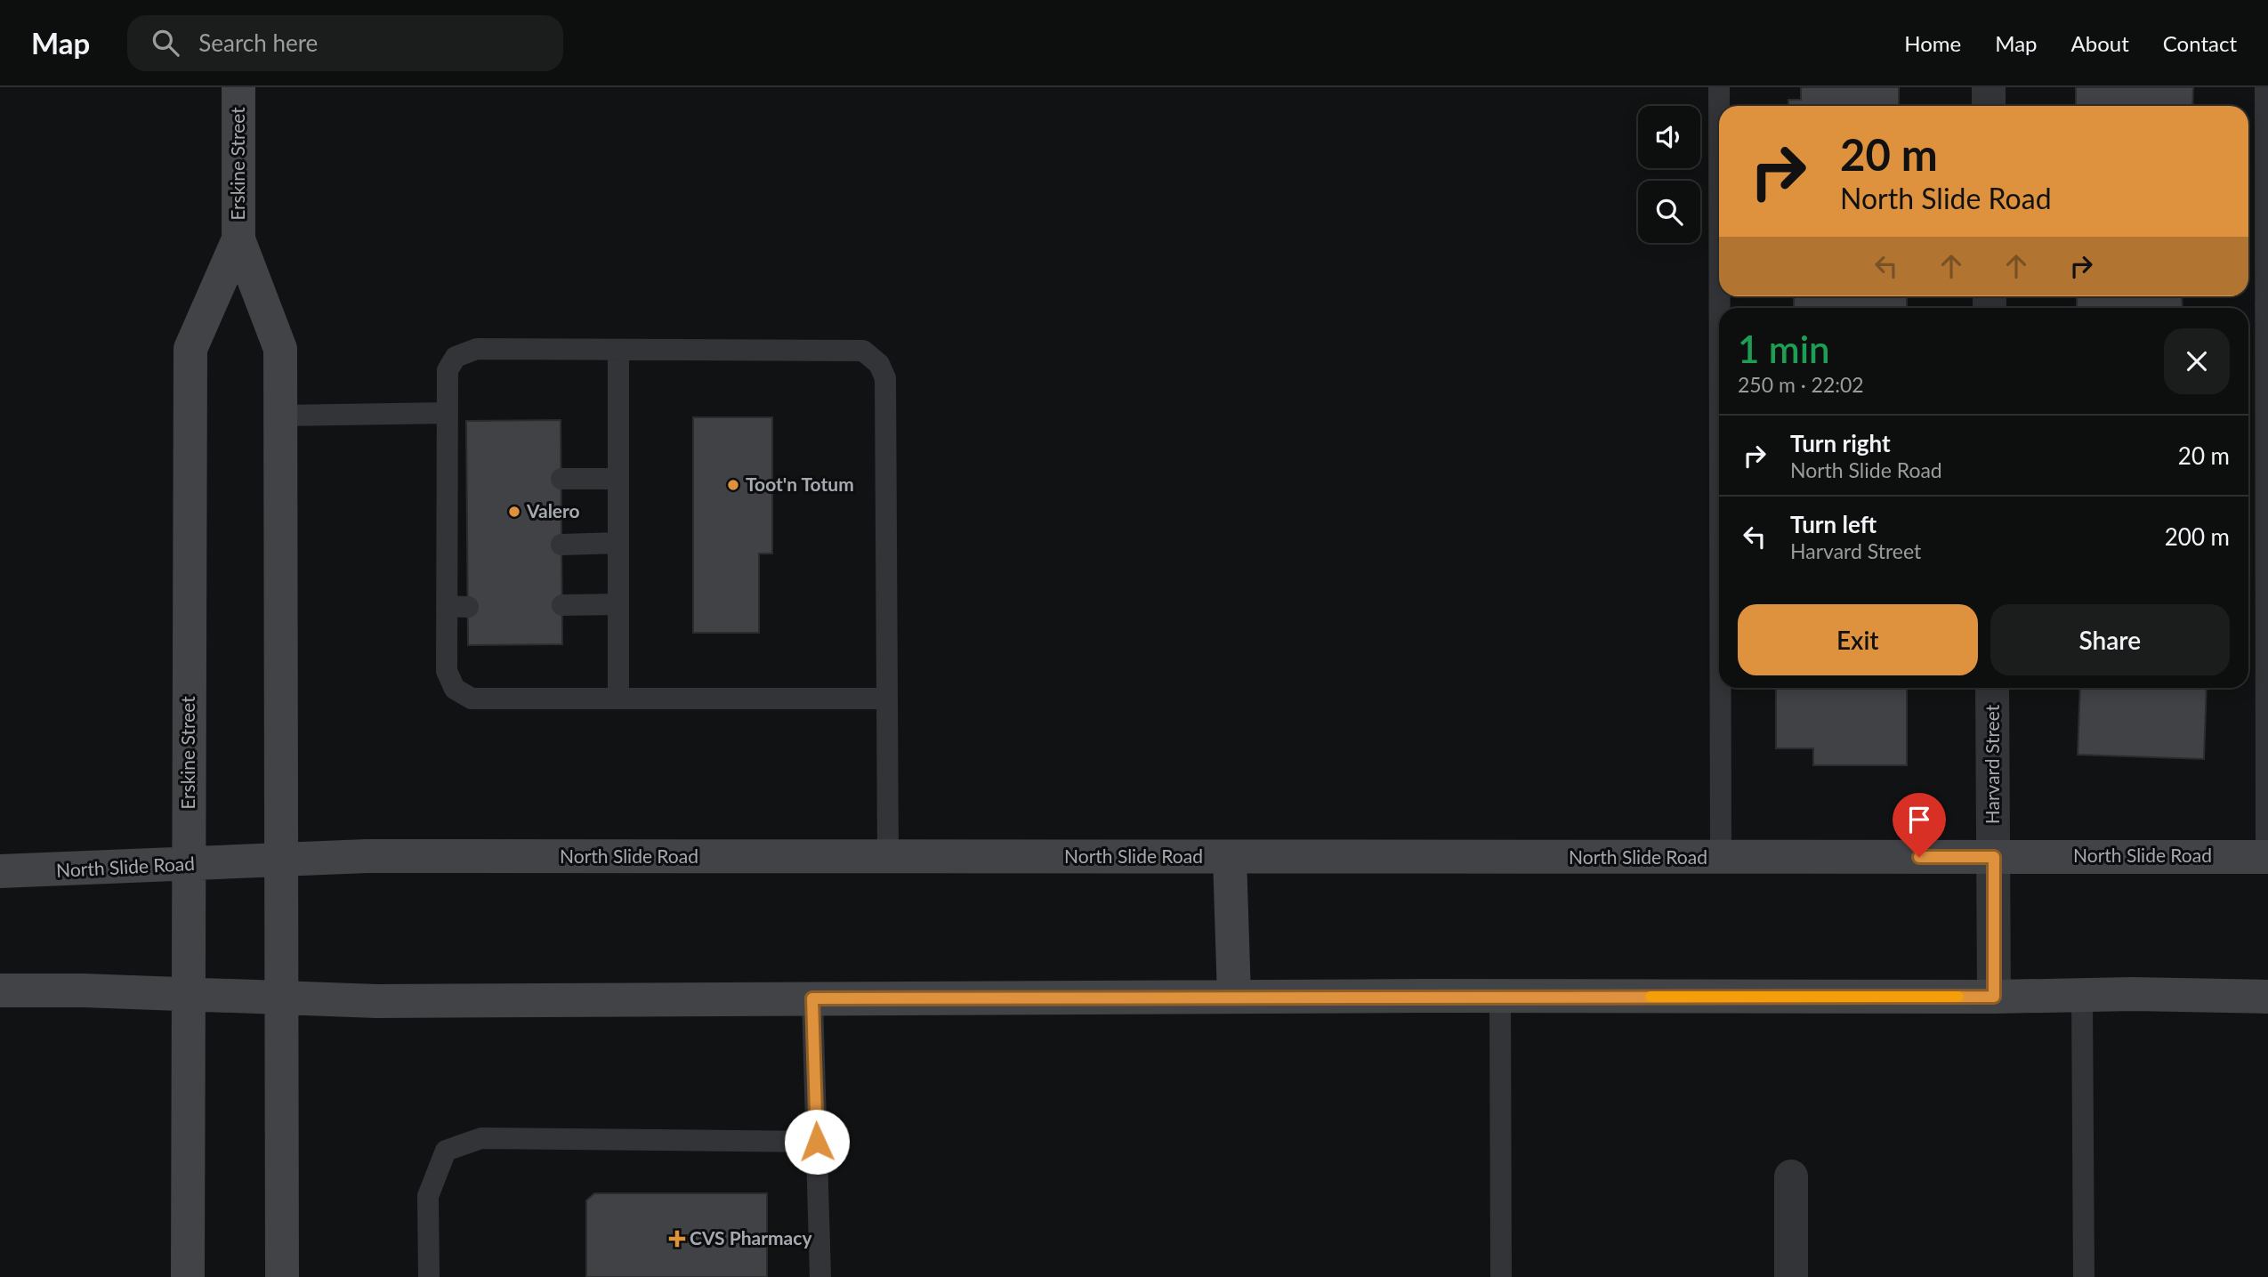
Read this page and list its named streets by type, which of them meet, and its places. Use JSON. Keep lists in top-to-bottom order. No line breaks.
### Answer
{"streets":{"main road":["Erskine Street","North Slide Road"],"street":["Harvard Street"]},"crossings":[["Erskine Street","North Slide Road"],["Harvard Street","North Slide Road"]],"places":{"other":["Toot'n Totum","Valero"],"health":["CVS Pharmacy"]},"page":{"header":"Map","search":"Search here","nav":["Home","Map","About","Contact"],"turn":["20 m","North Slide Road"],"heading":["1 min","250 m · 22:02"],"list":[{"name":"Turn right","note":"North Slide Road","value":"20 m"},{"name":"Turn left","note":"Harvard Street","value":"200 m"}],"buttons":["Exit","Share"]}}
